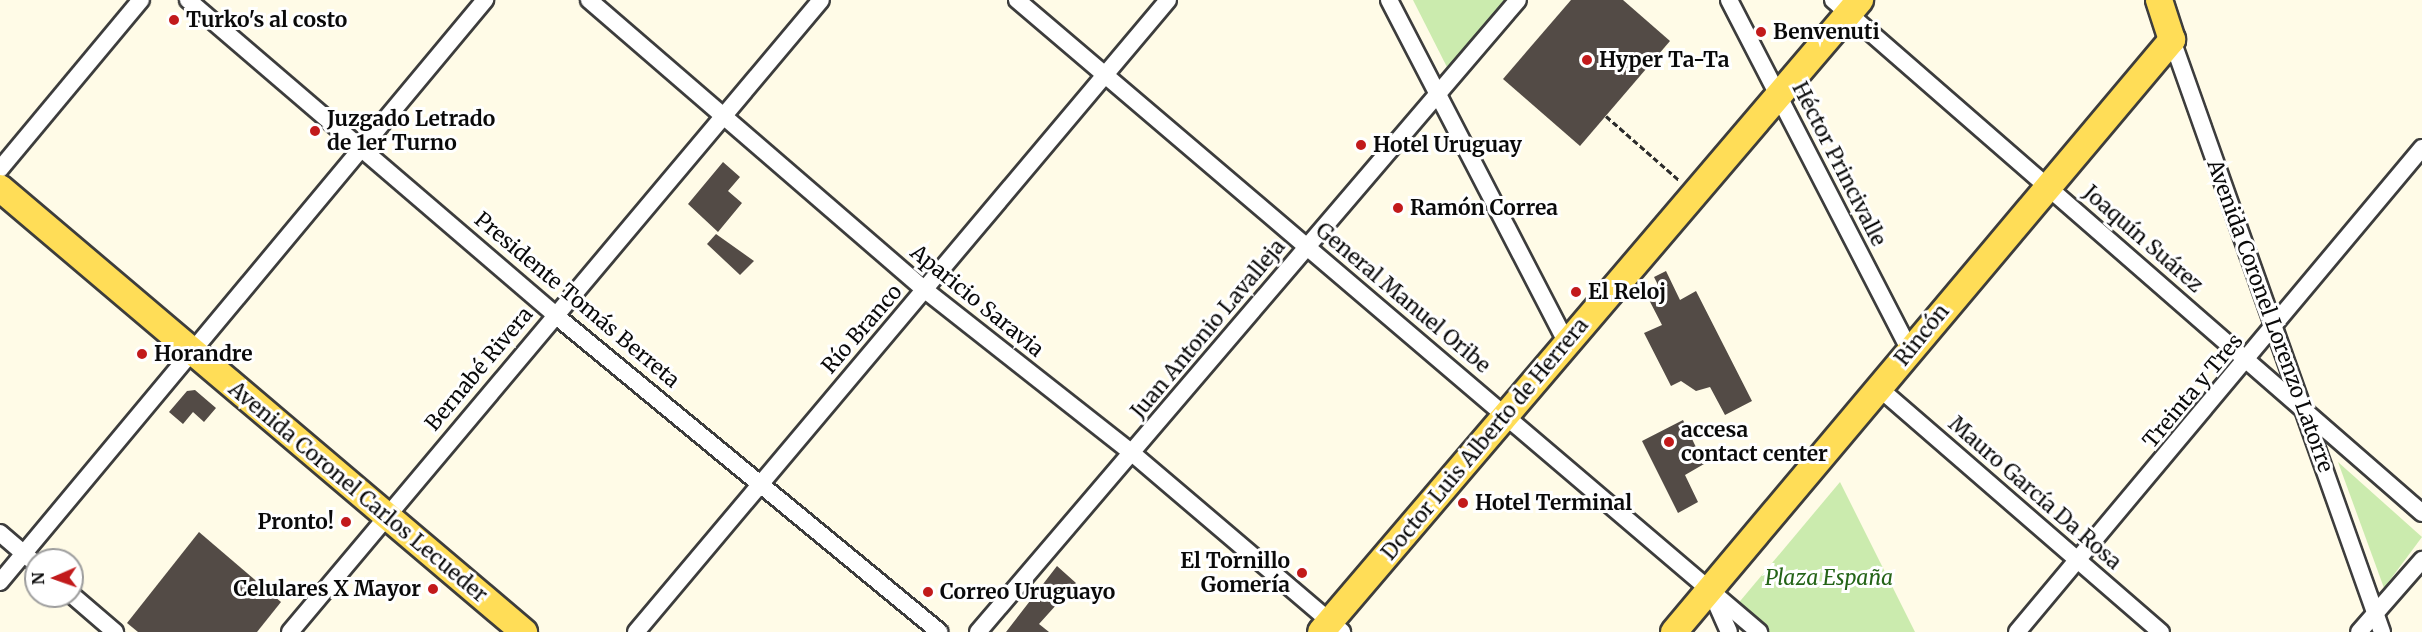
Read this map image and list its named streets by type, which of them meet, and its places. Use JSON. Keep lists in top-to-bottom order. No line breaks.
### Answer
{"streets":{"main road":["Avenida Coronel Lorenzo Latorre","Rincón","Doctor Luis Alberto de Herrera","Avenida Coronel Carlos Lecueder"],"street":["Héctor Princivalle","Joaquín Suárez","General Manuel Oribe","Presidente Tomás Berreta","Aparicio Saravia","Río Branco","Juan Antonio Lavalleja","Bernabé Rivera","Treinta y Tres","Mauro García Da Rosa"]},"crossings":[["Héctor Princivalle","Rincón"],["Héctor Princivalle","Doctor Luis Alberto de Herrera"],["Joaquín Suárez","Avenida Coronel Lorenzo Latorre"],["Joaquín Suárez","Rincón"],["Joaquín Suárez","Treinta y Tres"],["Joaquín Suárez","Doctor Luis Alberto de Herrera"],["General Manuel Oribe","Río Branco"],["General Manuel Oribe","Juan Antonio Lavalleja"],["General Manuel Oribe","Rincón"],["General Manuel Oribe","Doctor Luis Alberto de Herrera"],["Presidente Tomás Berreta","Río Branco"],["Presidente Tomás Berreta","Bernabé Rivera"],["Aparicio Saravia","Río Branco"],["Aparicio Saravia","Juan Antonio Lavalleja"],["Aparicio Saravia","Bernabé Rivera"],["Aparicio Saravia","Doctor Luis Alberto de Herrera"],["Avenida Coronel Lorenzo Latorre","Rincón"],["Avenida Coronel Lorenzo Latorre","Treinta y Tres"],["Rincón","Mauro García Da Rosa"],["Bernabé Rivera","Avenida Coronel Carlos Lecueder"],["Treinta y Tres","Mauro García Da Rosa"]],"parks":["Plaza España"],"places":["Turko's al costo","Benvenuti","Hyper Ta-Ta","Juzgado Letrado de 1er Turno","Hotel Uruguay","Ramón Correa","El Reloj","Horandre","accesa contact center","Hotel Terminal","Pronto!","El Tornillo Gomería","Celulares X Mayor","Correo Uruguayo"],"north":"left"}
